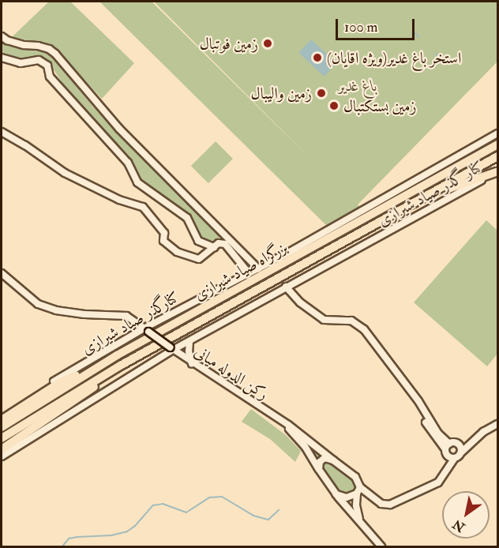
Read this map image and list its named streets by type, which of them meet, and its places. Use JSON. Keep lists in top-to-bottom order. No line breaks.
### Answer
{"streets":{"highway":["بزرگراه صیاد شیرازی"],"main road":["کنار گذر صیاد شیرازی","کنارگذر صیاد شیرازی","رکن الدوله میانی"]},"crossings":[["کنارگذر صیاد شیرازی","رکن الدوله میانی"]],"parks":["باغ غدیر"],"places":["زمین فوتبال","استخر باغ غدیر(ویژه اقایان)","زمین والیبال","زمین بستکتبال"],"scale_bar":"100 m","north":"bottom left"}
